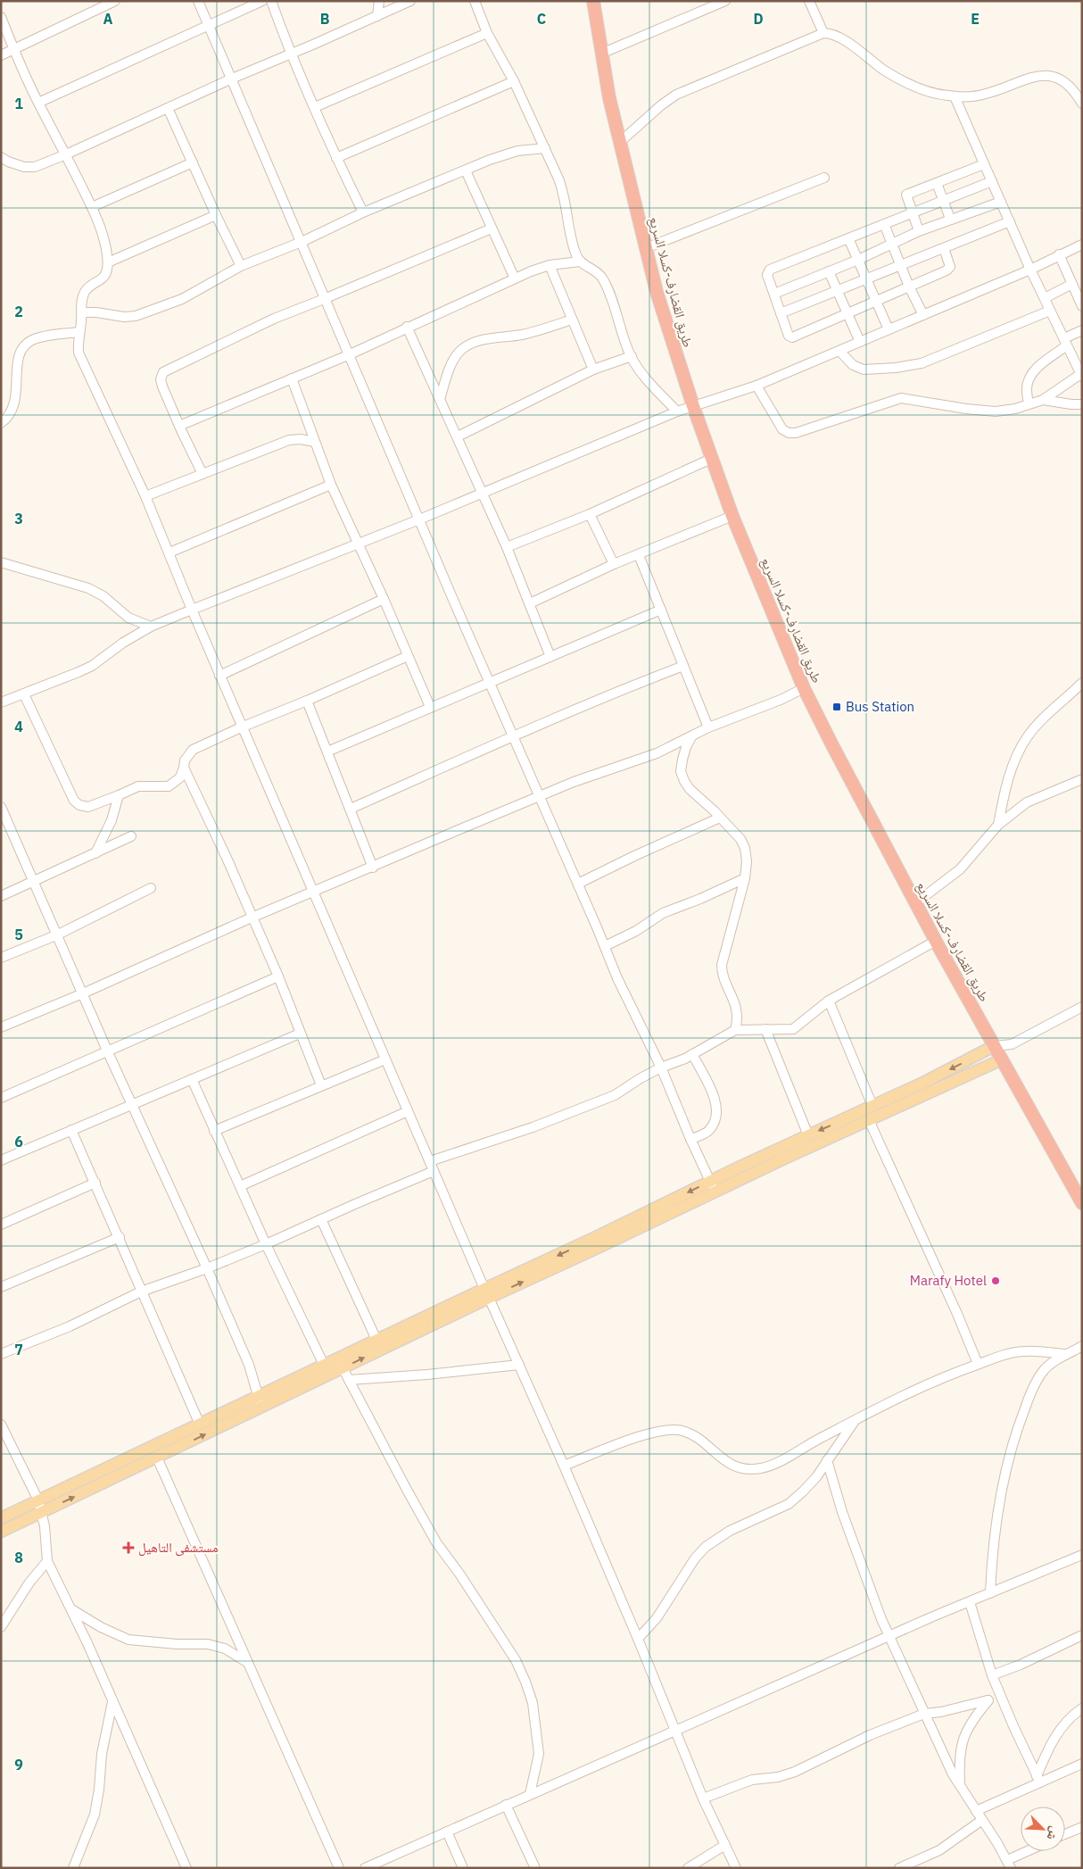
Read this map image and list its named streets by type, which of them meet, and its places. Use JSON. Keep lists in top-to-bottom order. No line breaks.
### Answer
{"streets":{"highway":["طريق القضارف-كسلا السريع"]},"places":{"transit":["Bus Station"],"other":["Marafy Hotel"],"health":["مستشفى التاهيل"]},"north":"bottom right","grid":{"columns":["A","B","C","D","E"],"rows":["1","2","3","4","5","6","7","8","9"]}}
